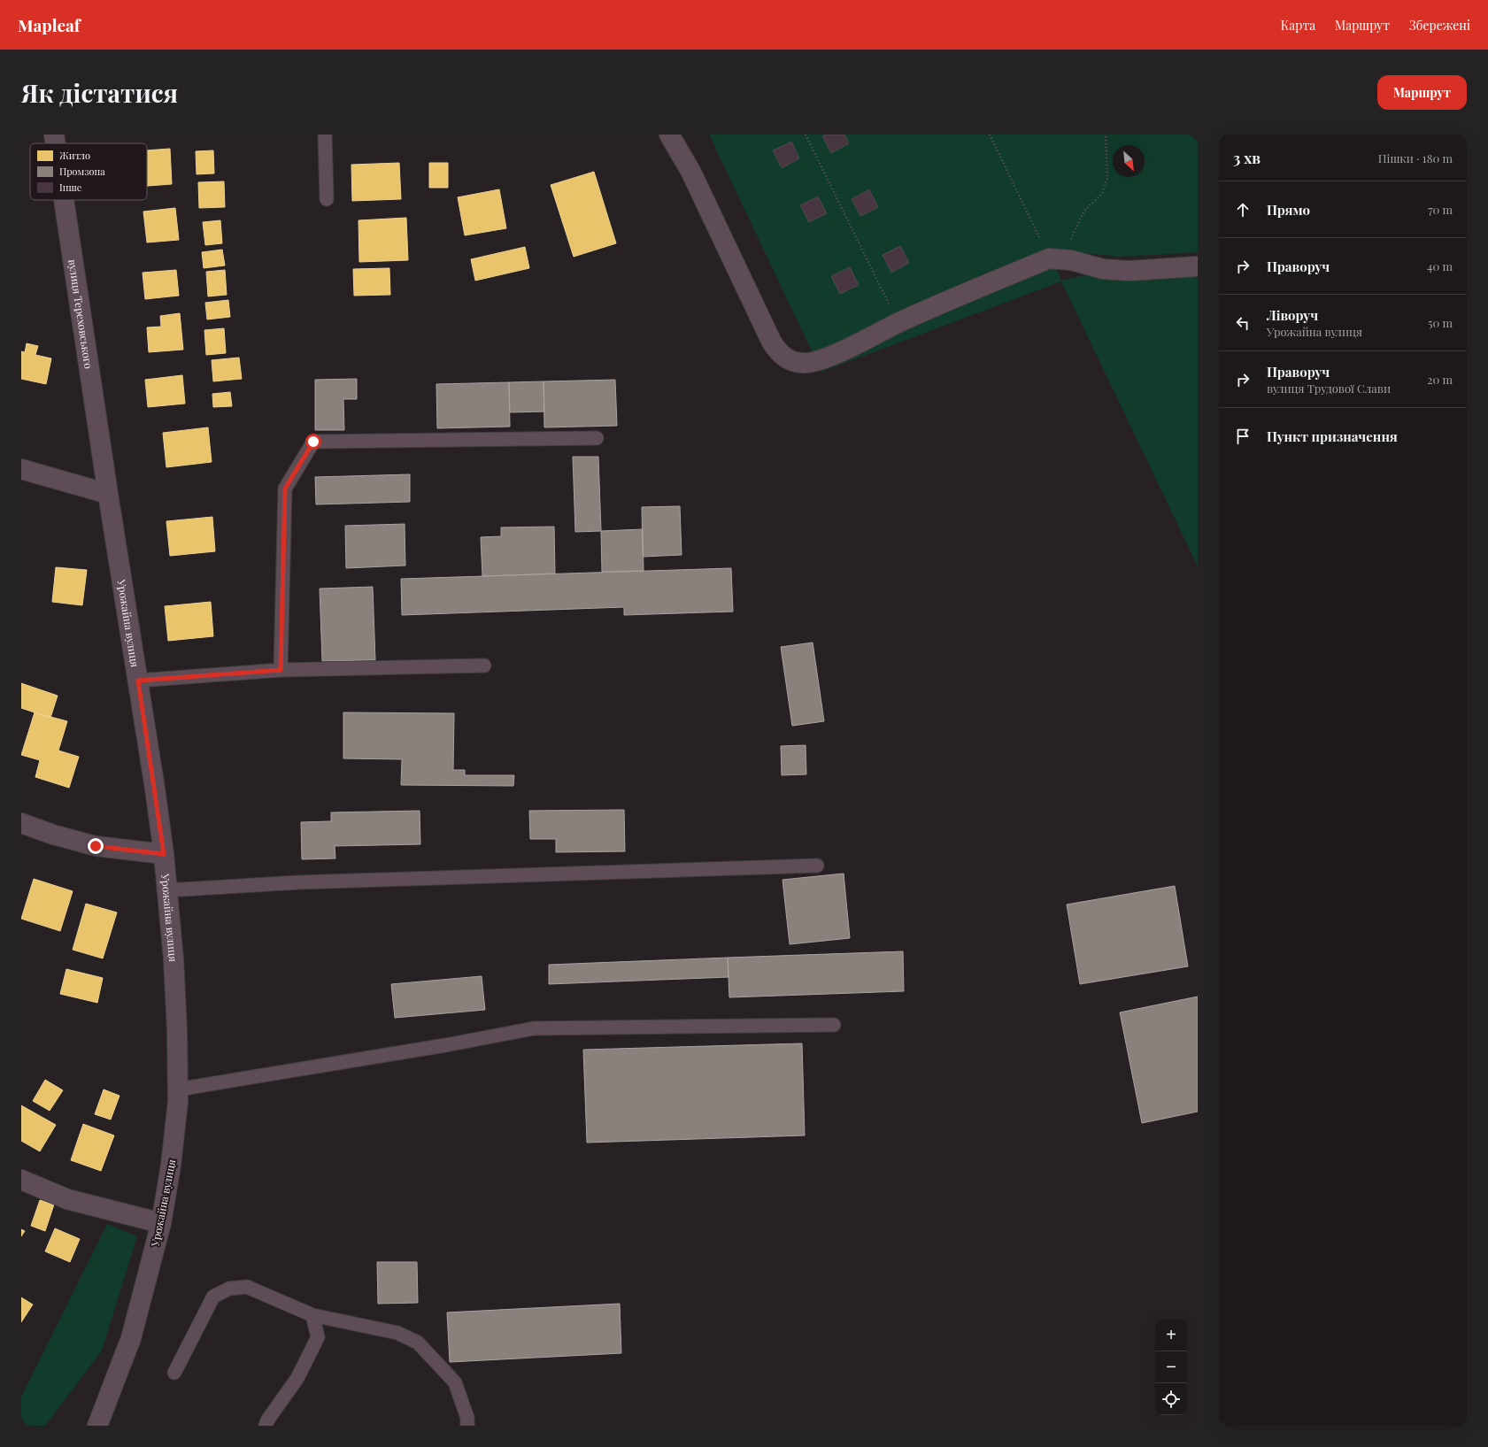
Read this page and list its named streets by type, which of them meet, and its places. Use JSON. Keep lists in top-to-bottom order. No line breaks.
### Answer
{"streets":{"street":["вулиця Тереховського","Урожайна вулиця"]},"crossings":[["вулиця Тереховського","Урожайна вулиця"]],"legend":["Житло","Промзона","Інше"],"north":"bottom right","page":{"header":"Mapleaf","nav":["Карта","Маршрут","Збережені"],"buttons":"Маршрут","title":"Як дістатися","heading":["3 хв","Пішки · 180 m"],"list":[["Прямо","70 m"],["Праворуч","40 m"],["Ліворуч","Урожайна вулиця","50 m"],["Праворуч","вулиця Трудової Слави","20 m"],"Пункт призначення"],"map_buttons":["+","−"]}}
